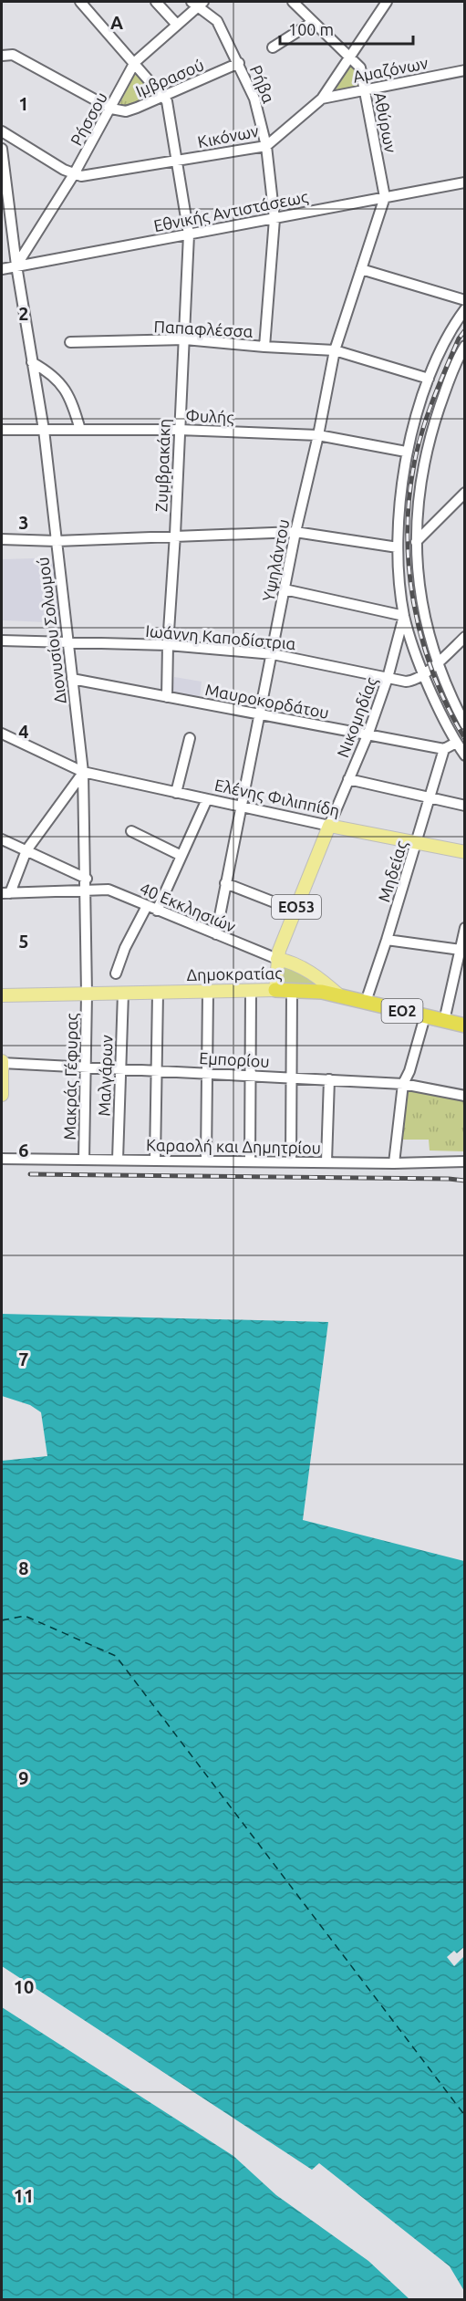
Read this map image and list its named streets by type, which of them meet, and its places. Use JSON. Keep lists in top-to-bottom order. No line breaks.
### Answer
{"streets":{"highway":["Δημοκρατίας","ΕΟ2"],"main road":["Ελένης Φιλιππίδη","ΕΟ53"],"street":["Αμαζόνων","Ιμβρασού","Ρήβα","Ρήσσου","Αθύρων","Κικόνων","Εθνικής Αντιστάσεως","Παπαφλέσσα","Φυλής","Ζυμβρακάκη","Υψηλάντου","Διονυσίου Σολωμού","Ιωάννη Καποδίστρια","Μαυροκορδάτου","Νικομηδίας","Μηδείας","40 Εκκλησιών","Εμπορίου","Μαλγάρων","Μακράς Γέφυρας","Καραολή και Δημητρίου"]},"crossings":[["Αμαζόνων","Αθύρων"],["Αμαζόνων","Κικόνων"],["Ιμβρασού","Ρήβα"],["Ιμβρασού","Ρήσσου"],["Ιμβρασού","Ζυμβρακάκη"],["Ρήβα","Ρήσσου"],["Ρήβα","Κικόνων"],["Ρήβα","Εθνικής Αντιστάσεως"],["Ρήβα","Παπαφλέσσα"],["Ρήσσου","Κικόνων"],["Ρήσσου","Εθνικής Αντιστάσεως"],["Ρήσσου","Διονυσίου Σολωμού"],["Αθύρων","Κικόνων"],["Αθύρων","Εθνικής Αντιστάσεως"],["Αθύρων","Υψηλάντου"],["Κικόνων","Ζυμβρακάκη"],["Εθνικής Αντιστάσεως","Ζυμβρακάκη"],["Εθνικής Αντιστάσεως","Υψηλάντου"],["Εθνικής Αντιστάσεως","Διονυσίου Σολωμού"],["Παπαφλέσσα","Ζυμβρακάκη"],["Παπαφλέσσα","Υψηλάντου"],["Φυλής","Ζυμβρακάκη"],["Φυλής","Υψηλάντου"],["Φυλής","Διονυσίου Σολωμού"],["Ζυμβρακάκη","Ιωάννη Καποδίστρια"],["Ζυμβρακάκη","Μαυροκορδάτου"],["Υψηλάντου","Ιωάννη Καποδίστρια"],["Υψηλάντου","Μαυροκορδάτου"],["Υψηλάντου","Ελένης Φιλιππίδη"],["Υψηλάντου","40 Εκκλησιών"],["Διονυσίου Σολωμού","Ιωάννη Καποδίστρια"],["Διονυσίου Σολωμού","Μαυροκορδάτου"],["Διονυσίου Σολωμού","Ελένης Φιλιππίδη"],["Διονυσίου Σολωμού","40 Εκκλησιών"],["Διονυσίου Σολωμού","Δημοκρατίας"],["Διονυσίου Σολωμού","Μακράς Γέφυρας"],["Ιωάννη Καποδίστρια","Νικομηδίας"],["Μαυροκορδάτου","Νικομηδίας"],["Μαυροκορδάτου","Μηδείας"],["Νικομηδίας","Ελένης Φιλιππίδη"],["Νικομηδίας","ΕΟ53"],["Ελένης Φιλιππίδη","Μηδείας"],["Ελένης Φιλιππίδη","ΕΟ53"],["Μηδείας","Δημοκρατίας"],["40 Εκκλησιών","ΕΟ53"],["ΕΟ53","Δημοκρατίας"],["Δημοκρατίας","Μαλγάρων"],["Δημοκρατίας","Μακράς Γέφυρας"],["Εμπορίου","Μαλγάρων"],["Εμπορίου","Μακράς Γέφυρας"],["Μαλγάρων","Καραολή και Δημητρίου"],["Μακράς Γέφυρας","Καραολή και Δημητρίου"]],"scale_bar":"100 m","grid":{"columns":["A"],"rows":["1","2","3","4","5","6","7","8","9","10","11"]}}
